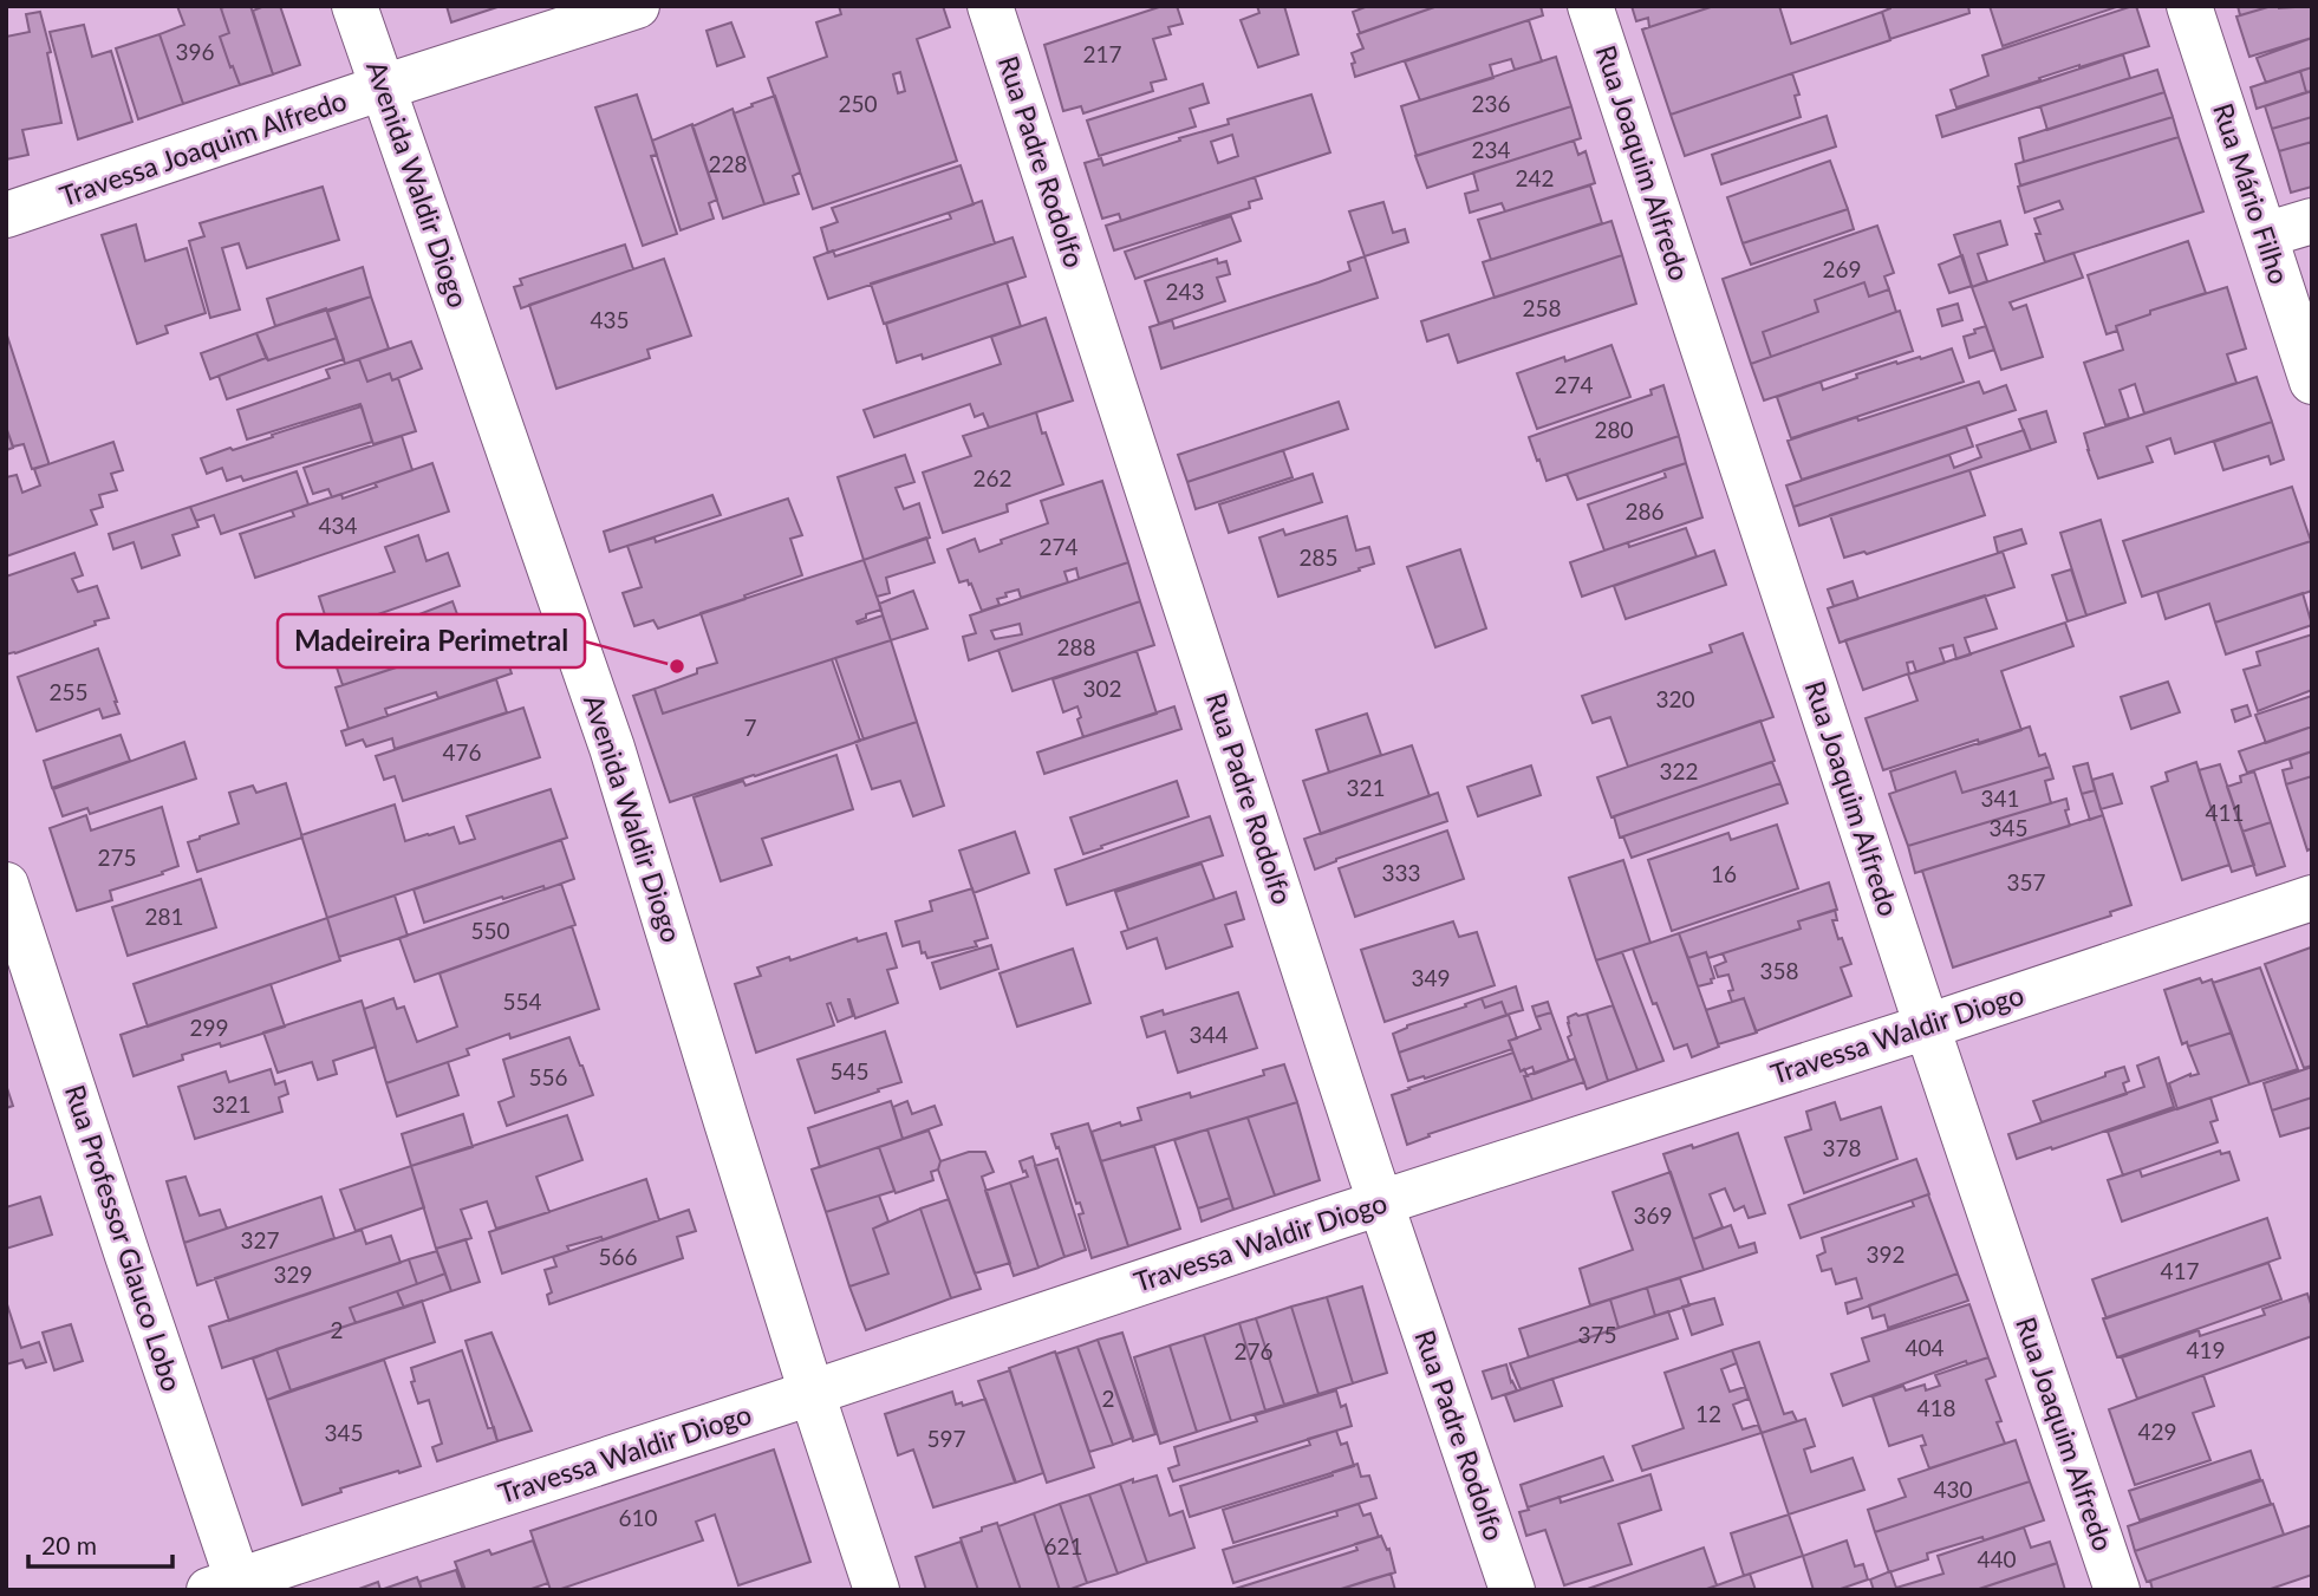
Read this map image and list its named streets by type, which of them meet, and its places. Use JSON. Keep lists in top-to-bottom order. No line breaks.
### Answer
{"streets":{"street":["Travessa Joaquim Alfredo","Rua Padre Rodolfo","Rua Joaquim Alfredo","Avenida Waldir Diogo","Rua Mário Filho","Travessa Waldir Diogo","Rua Professor Glauco Lobo"]},"crossings":[["Travessa Joaquim Alfredo","Avenida Waldir Diogo"],["Rua Padre Rodolfo","Travessa Waldir Diogo"],["Rua Joaquim Alfredo","Travessa Waldir Diogo"],["Avenida Waldir Diogo","Travessa Waldir Diogo"],["Travessa Waldir Diogo","Rua Professor Glauco Lobo"]],"places":["Madeireira Perimetral"],"house_numbers":["396","217","250","236","234","228","242","269","243","258","435","274","280","262","286","434","274","285","288","302","255","320","7","476","322","321","341","411","345","275","333","16","357","281","550","358","349","554","299","344","545","556","321","378","369","327","392","566","417","329","2","375","404","419","276","2","418","12","429","345","597","430","610","621","440"],"scale_bar":"20 m"}
